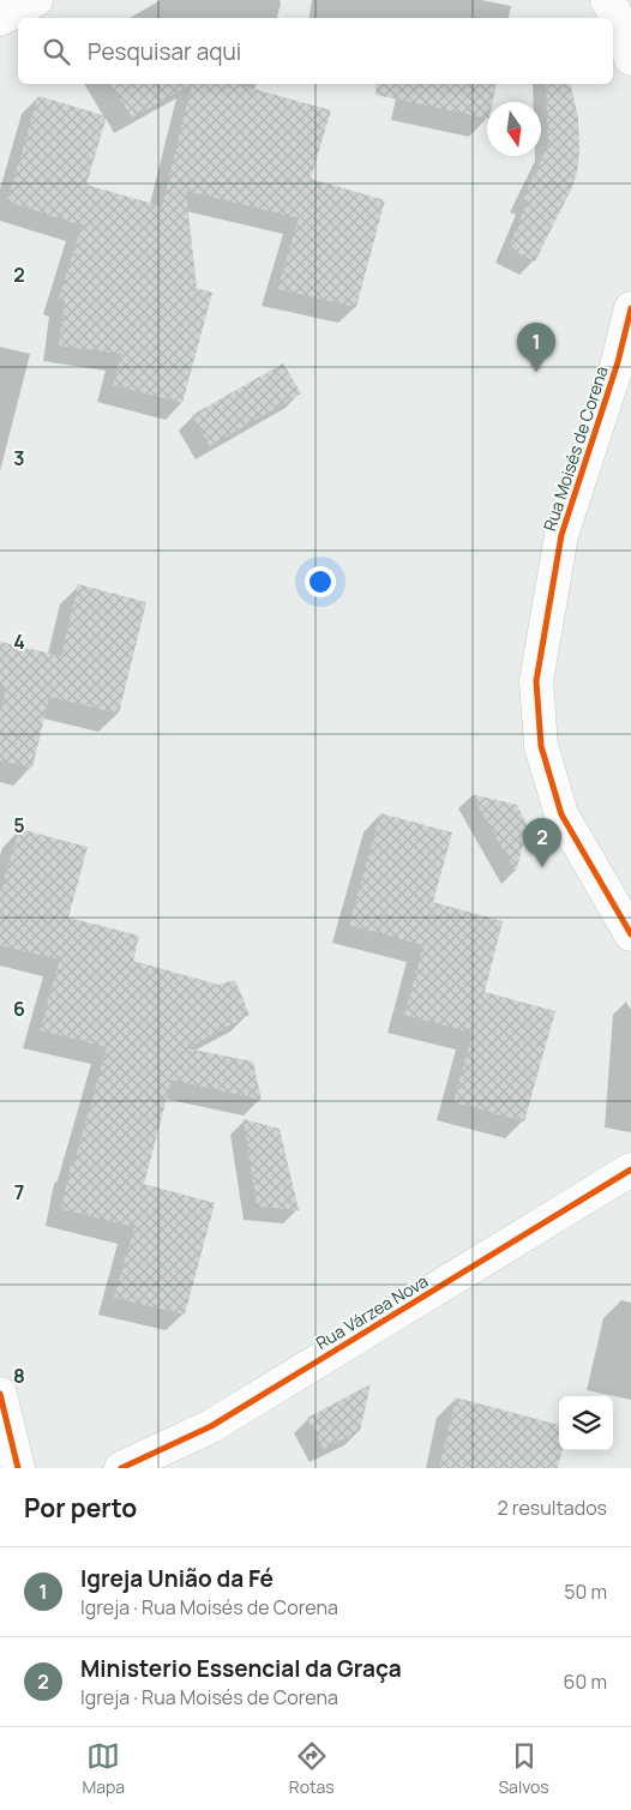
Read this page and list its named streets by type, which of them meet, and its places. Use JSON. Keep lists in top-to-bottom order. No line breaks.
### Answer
{"streets":{"street":["Rua Moisés de Corena","Rua Várzea Nova"]},"north":"bottom","page":{"search":"Pesquisar aqui","pins":["1","2"],"heading":["Por perto","2 resultados"],"list":[{"mark":"1","name":"Igreja União da Fé","note":"Igreja · Rua Moisés de Corena","value":"50 m"},{"mark":"2","name":"Ministerio Essencial da Graça","note":"Igreja · Rua Moisés de Corena","value":"60 m"}],"nav":["Mapa","Rotas","Salvos"]},"grid":{"rows":["2","3","4","5","6","7","8"]}}
